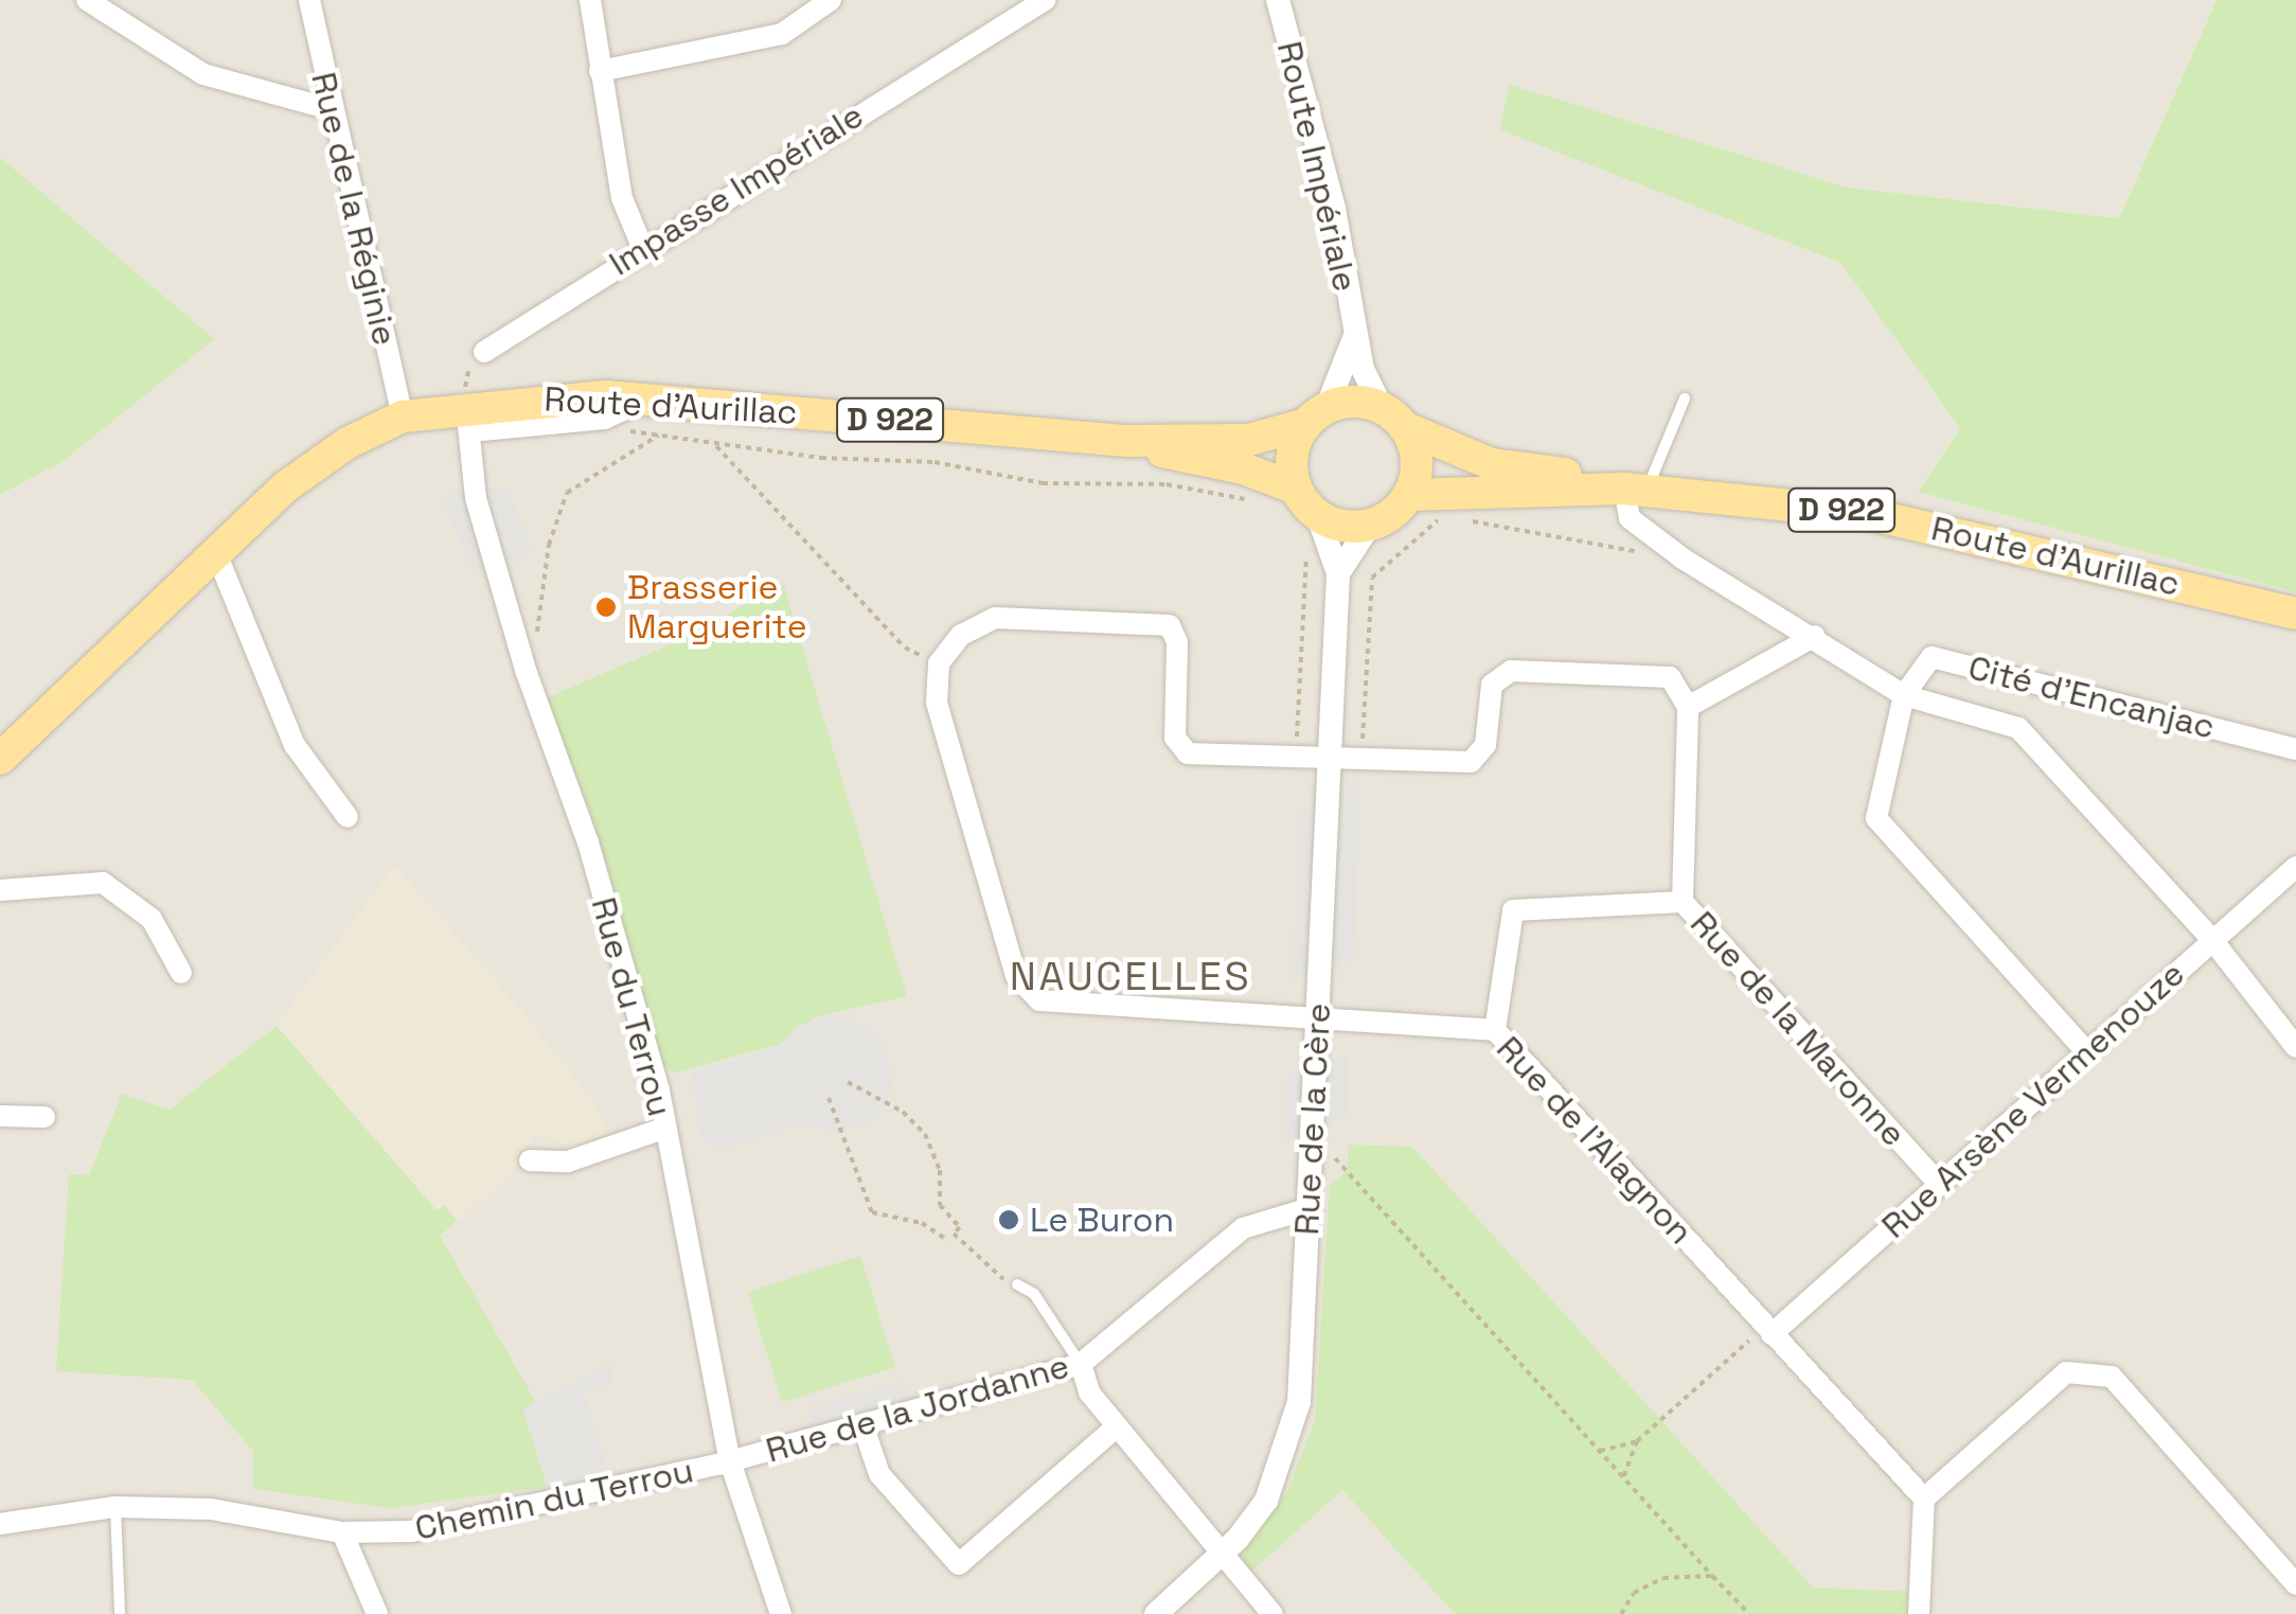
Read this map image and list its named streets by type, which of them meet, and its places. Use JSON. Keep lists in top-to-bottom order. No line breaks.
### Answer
{"streets":{"main road":["Route d'Aurillac","D 922"],"street":["Route Impériale","Impasse Impériale","Rue de la Réginie","Cité d'Encanjac","Rue du Terrou","Rue de la Maronne","Rue Arsène Vermenouze","Rue de la Cère","Rue de l'Alagnon","Rue de la Jordanne","Chemin du Terrou"]},"crossings":[["Route Impériale","Route d'Aurillac"],["Route Impériale","Rue de la Cère"],["Rue de la Réginie","Route d'Aurillac"],["Rue de la Réginie","D 922"],["Route d'Aurillac","D 922"],["Route d'Aurillac","Cité d'Encanjac"],["Route d'Aurillac","Rue du Terrou"],["Route d'Aurillac","Rue de la Cère"],["Cité d'Encanjac","Rue Arsène Vermenouze"],["Rue du Terrou","Rue de la Jordanne"],["Rue du Terrou","Chemin du Terrou"],["Rue de la Maronne","Rue Arsène Vermenouze"],["Rue de la Maronne","Rue de l'Alagnon"],["Rue Arsène Vermenouze","Rue de l'Alagnon"],["Rue de la Cère","Rue de l'Alagnon"],["Rue de la Cère","Rue de la Jordanne"],["Rue de la Jordanne","Chemin du Terrou"]],"districts":["NAUCELLES"],"places":["Brasserie Marguerite","Le Buron"]}
